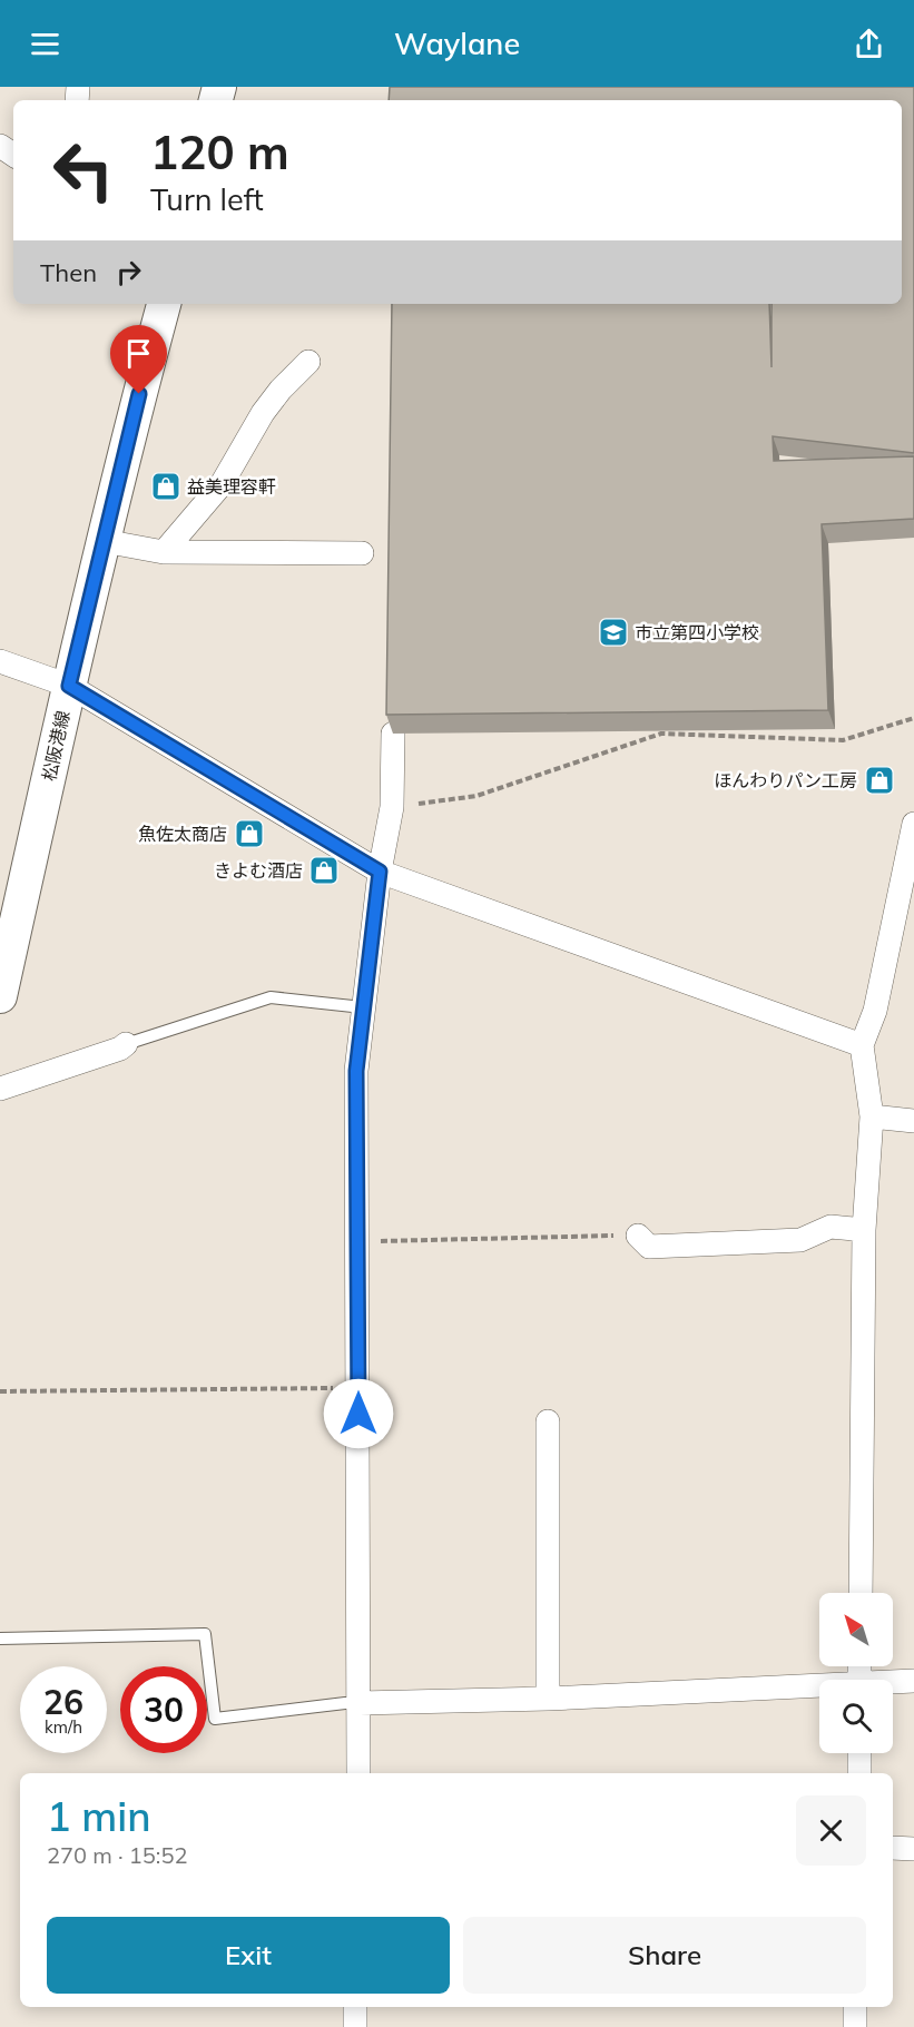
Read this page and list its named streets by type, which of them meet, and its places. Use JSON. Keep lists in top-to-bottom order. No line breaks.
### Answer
{"streets":{"main road":["松阪港線"]},"places":{"shop":["益美理容軒","ほんわりパン工房","魚佐太商店","きよむ酒店"],"school or university":["市立第四小学校"]},"north":"top left","page":{"header":"Waylane","turn":["120 m","Turn left"],"then":"Then","speed":"26 km/h","limit":"30","heading":["1 min","270 m · 15:52"],"buttons":["Exit","Share"]}}
